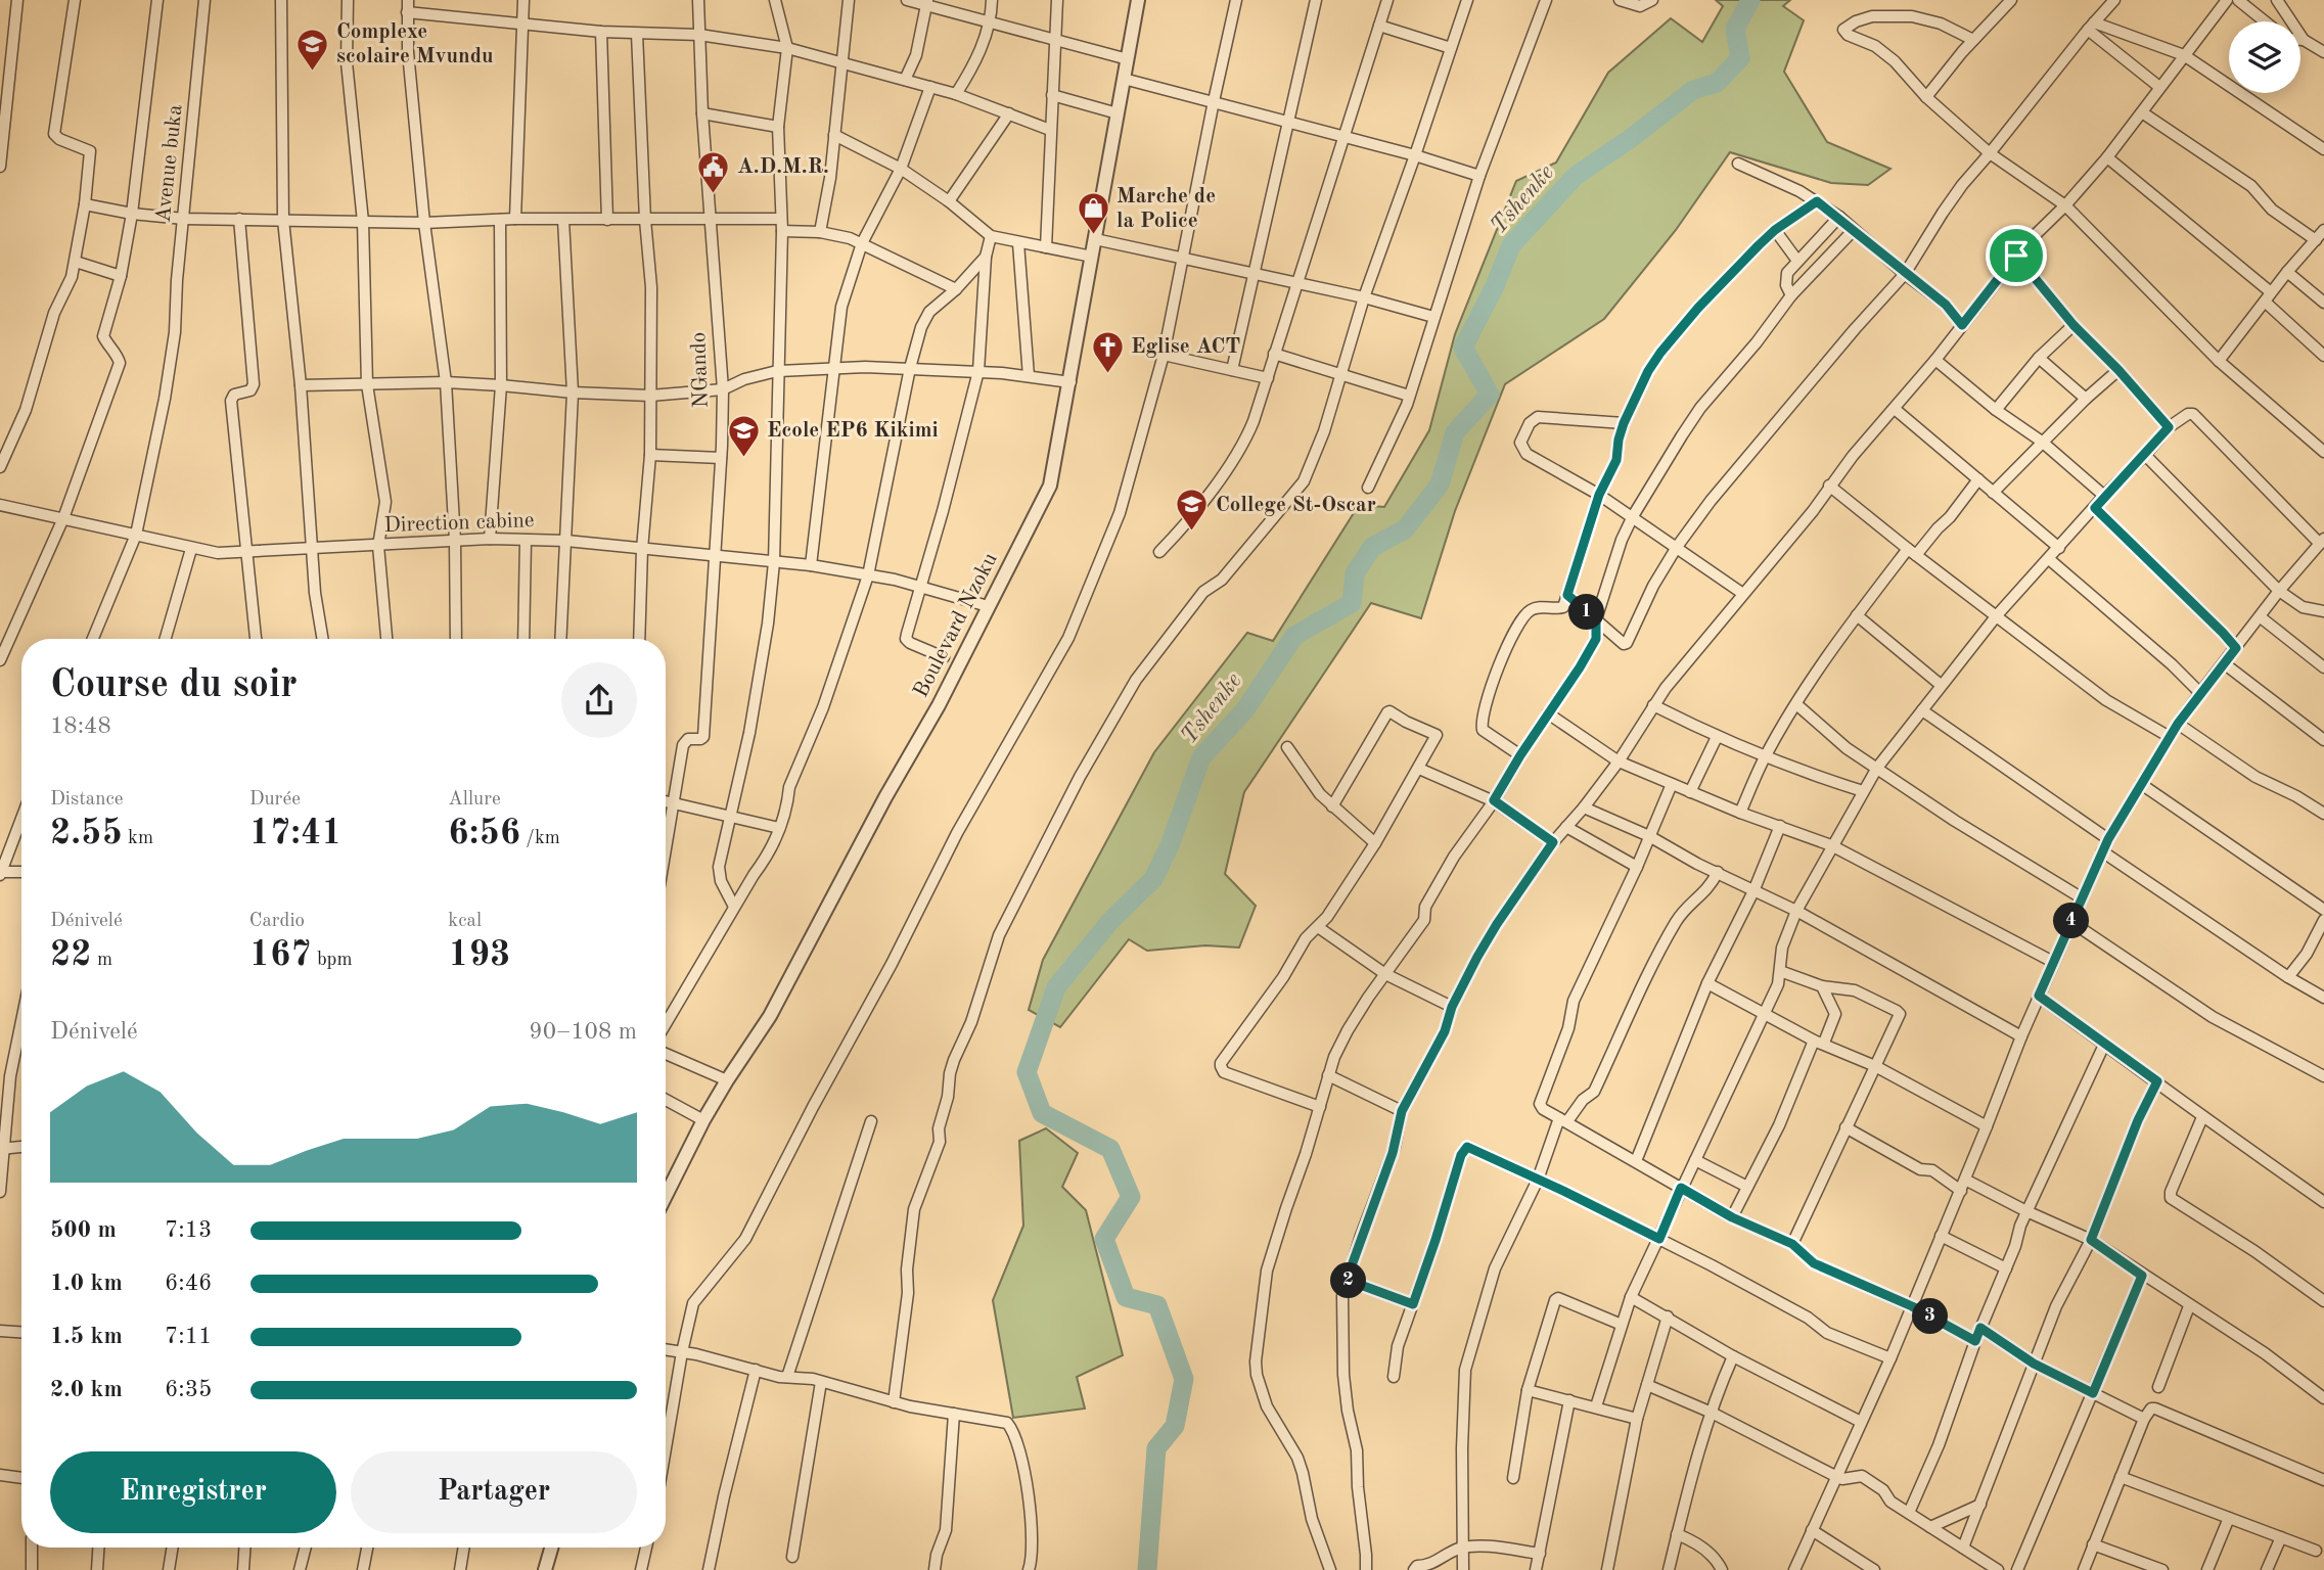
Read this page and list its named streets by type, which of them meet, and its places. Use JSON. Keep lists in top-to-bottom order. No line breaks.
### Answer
{"streets":{"street":["Avenue buka","NGando","Direction cabine","Boulevard Nzoku"]},"crossings":[["Avenue buka","Direction cabine"],["NGando","Direction cabine"],["Direction cabine","Boulevard Nzoku"]],"water":["Tshenke"],"places":{"school or university":["Complexe scolaire Mvundu","Ecole EP6 Kikimi","College St-Oscar"],"public building":["A.D.M.R."],"shop":["Marche de la Police"],"church":["Eglise ACT"]},"page":{"pins":["1","4","2","3"],"heading":["Course du soir","18:48"],"stats":[["Distance","2.55 km"],["Durée","17:41"],["Allure","6:56 /km"],["Dénivelé","22 m"],["Cardio","167 bpm"],["kcal","193"]],"chart":["Dénivelé","90–108 m"],"list":[{"name":"500 m","note":"7:13"},{"name":"1.0 km","note":"6:46"},{"name":"1.5 km","note":"7:11"},{"name":"2.0 km","note":"6:35"}],"buttons":["Enregistrer","Partager"]}}
